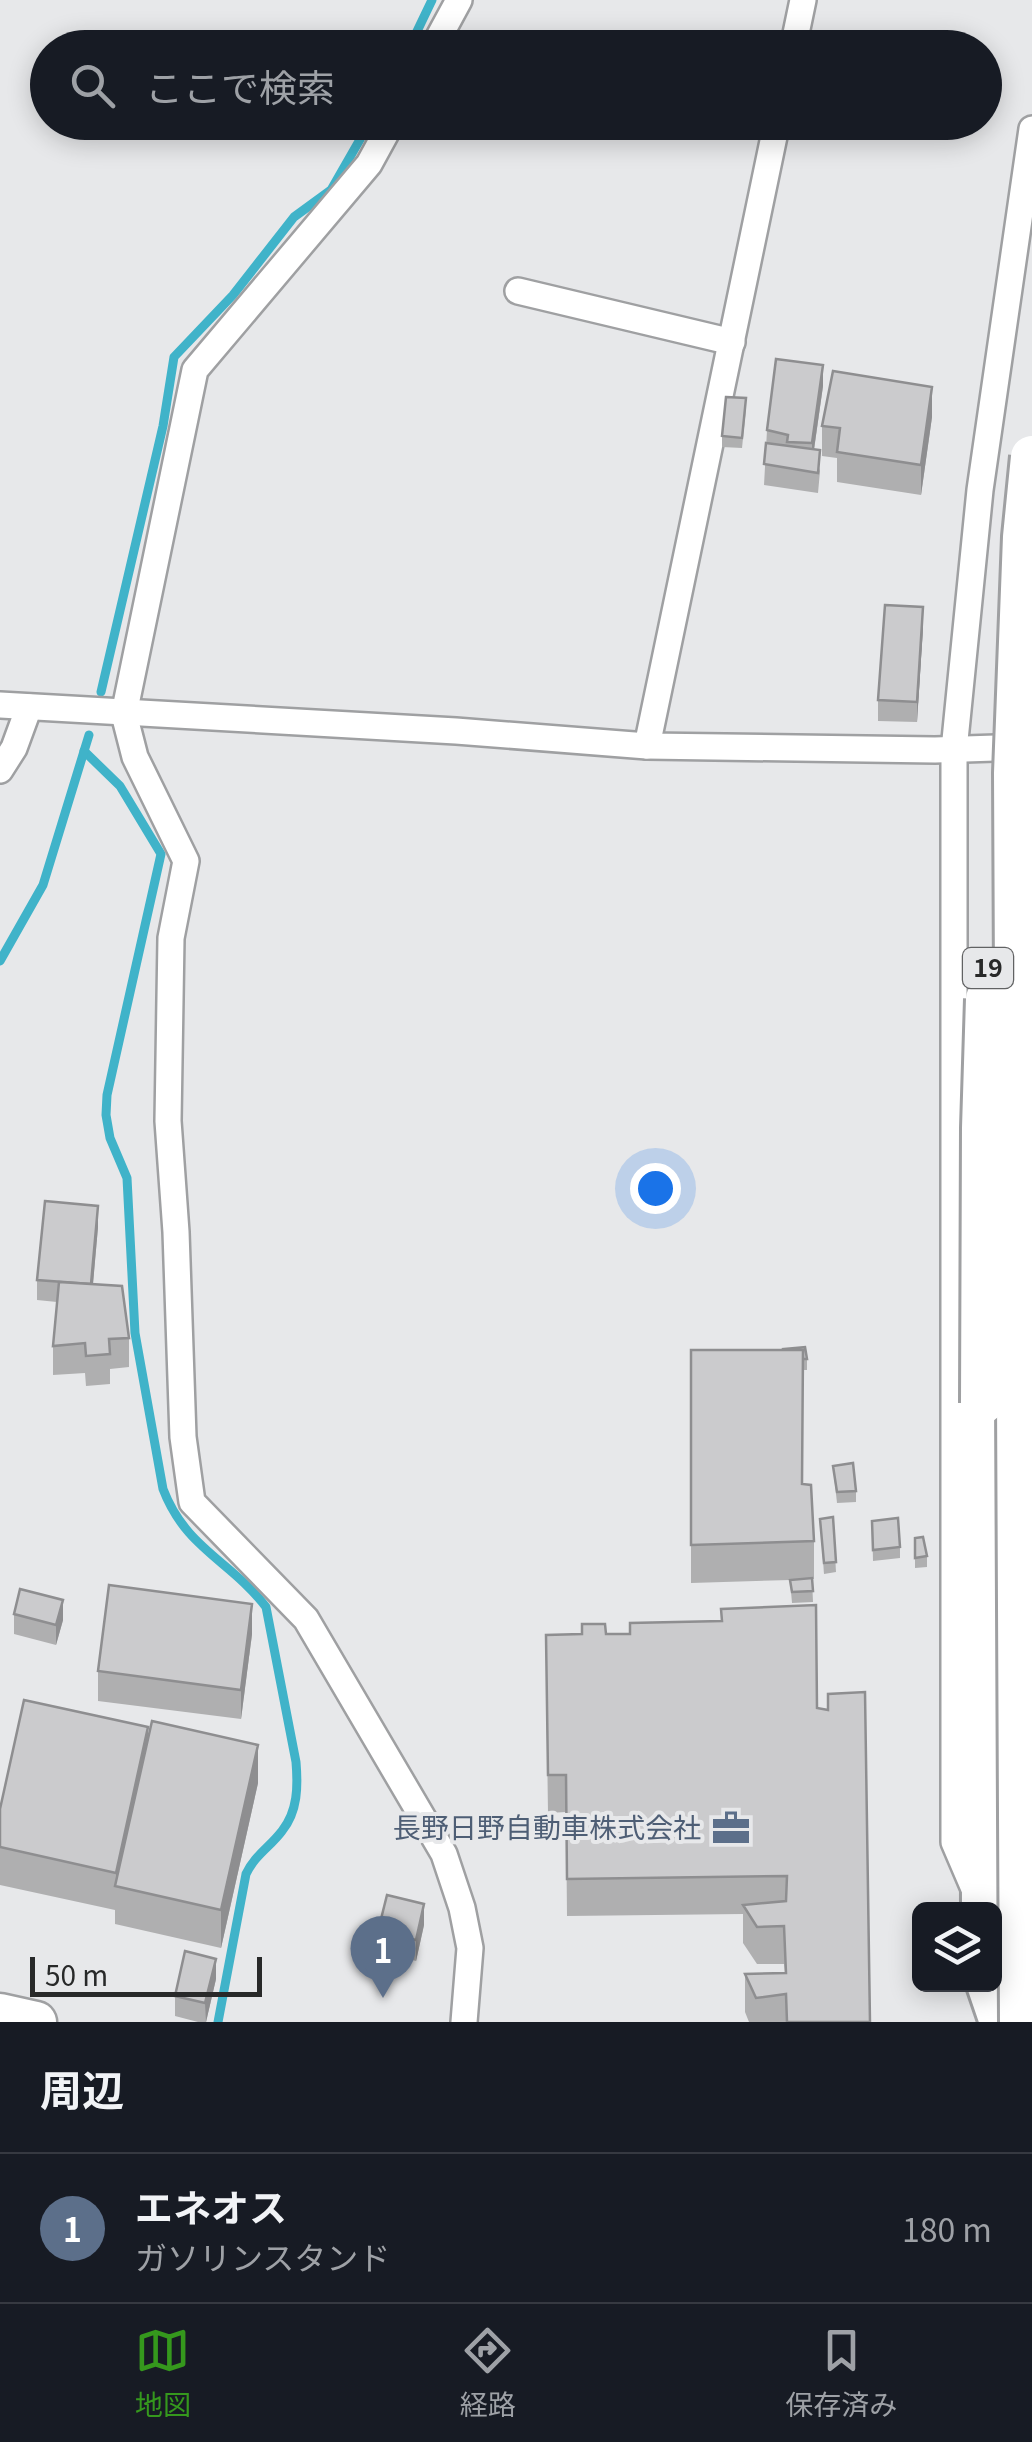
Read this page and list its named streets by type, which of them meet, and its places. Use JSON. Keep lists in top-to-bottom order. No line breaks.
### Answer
{"streets":{"highway":["19"]},"places":{"office":["長野日野自動車株式会社"]},"scale_bar":"50 m","page":{"search":"ここで検索","pins":"1","scale":"50 m","heading":"周辺","list":[{"mark":"1","name":"エネオス","note":"ガソリンスタンド","value":"180 m"}],"nav":["地図","経路","保存済み"]}}
